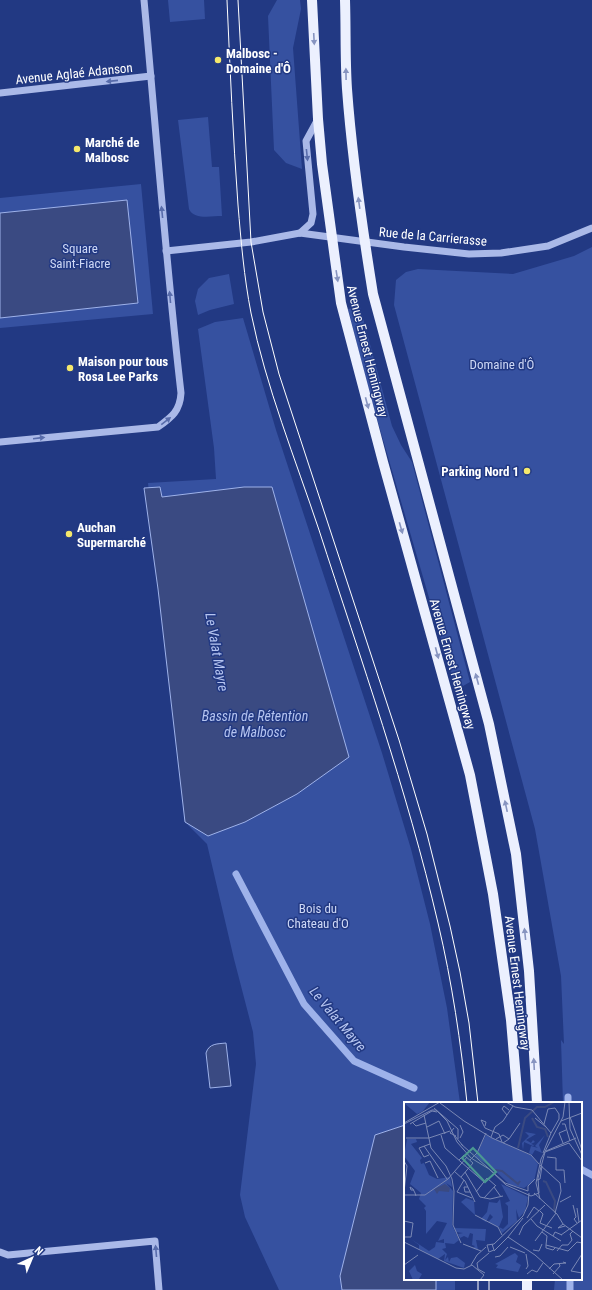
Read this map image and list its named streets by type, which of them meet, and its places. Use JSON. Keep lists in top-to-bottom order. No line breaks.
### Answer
{"streets":{"main road":["Avenue Ernest Hemingway"],"street":["Avenue Aglaé Adanson","Rue de la Carrierasse"]},"crossings":[["Rue de la Carrierasse","Avenue Ernest Hemingway"]],"one_way":["Avenue Aglaé Adanson"],"water":["Le Valat Mayre","Bassin de Rétention de Malbosc"],"parks":["Square Saint-Fiacre","Domaine d'Ô","Bois du Chateau d'O"],"places":["Malbosc - Domaine d'Ô","Marché de Malbosc","Maison pour tous Rosa Lee Parks","Parking Nord 1","Auchan Supermarché"],"north":"top right"}
